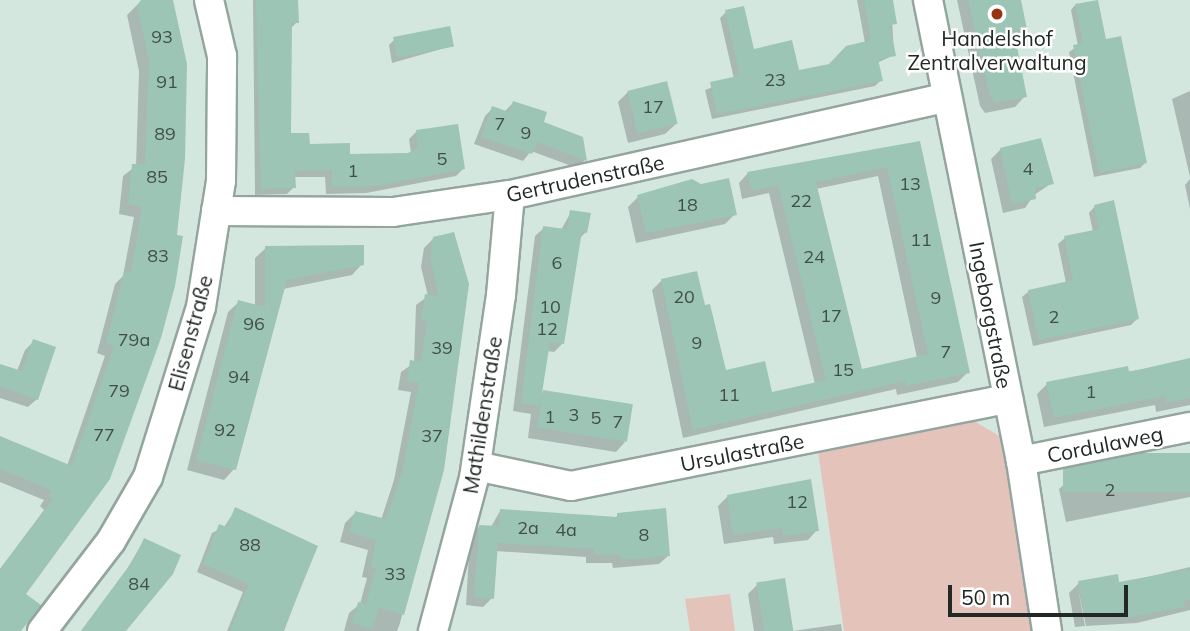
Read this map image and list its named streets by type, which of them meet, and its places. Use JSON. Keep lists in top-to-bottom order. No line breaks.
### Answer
{"streets":{"street":["Gertrudenstraße","Ingeborgstraße","Elisenstraße","Mathildenstraße","Cordulaweg","Ursulastraße"]},"crossings":[["Gertrudenstraße","Ingeborgstraße"],["Gertrudenstraße","Elisenstraße"],["Gertrudenstraße","Mathildenstraße"],["Ingeborgstraße","Cordulaweg"],["Ingeborgstraße","Ursulastraße"],["Mathildenstraße","Ursulastraße"]],"places":["Handelshof Zentralverwaltung"],"house_numbers":["93","23","91","17","7","9","89","5","4","1","85","13","22","18","11","83","24","6","20","9","10","17","2","96","12","79a","9","39","7","15","94","79","1","11","3","1","5","7","92","77","37","2","12","2a","4a","8","88","33","84"],"scale_bar":"50 m"}
